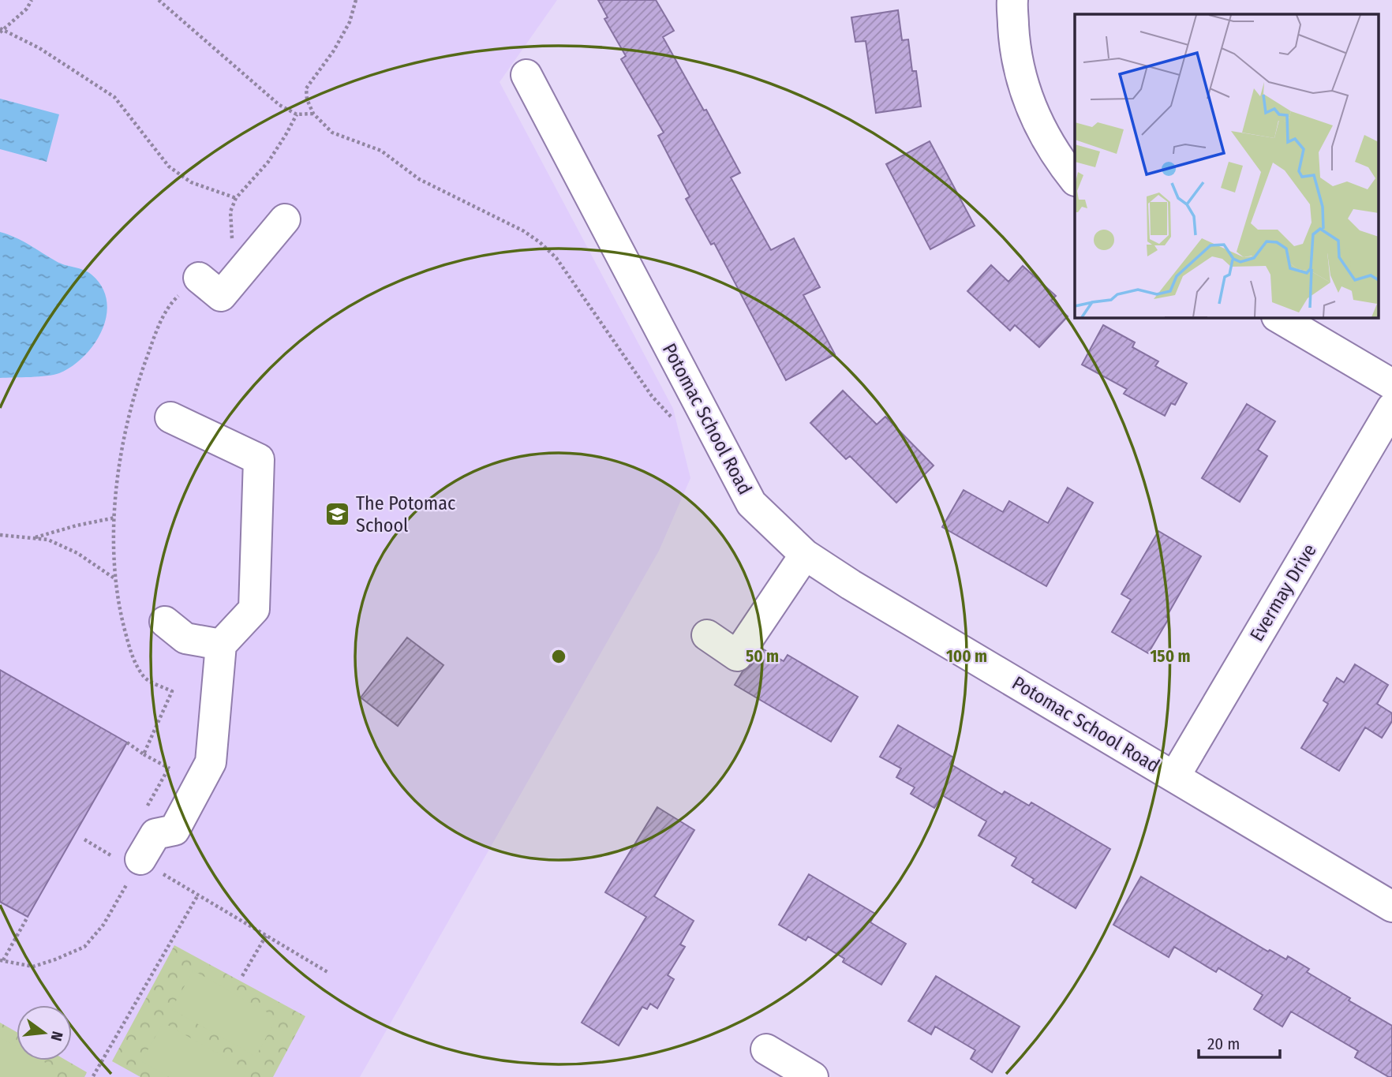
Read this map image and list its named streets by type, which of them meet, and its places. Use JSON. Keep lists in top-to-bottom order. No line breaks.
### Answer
{"streets":{"street":["Potomac School Road","Evermay Drive"]},"crossings":[["Potomac School Road","Evermay Drive"]],"places":{"school or university":["The Potomac School"]},"scale_bar":"20 m","north":"right","rings":["50 m","100 m","150 m"]}
